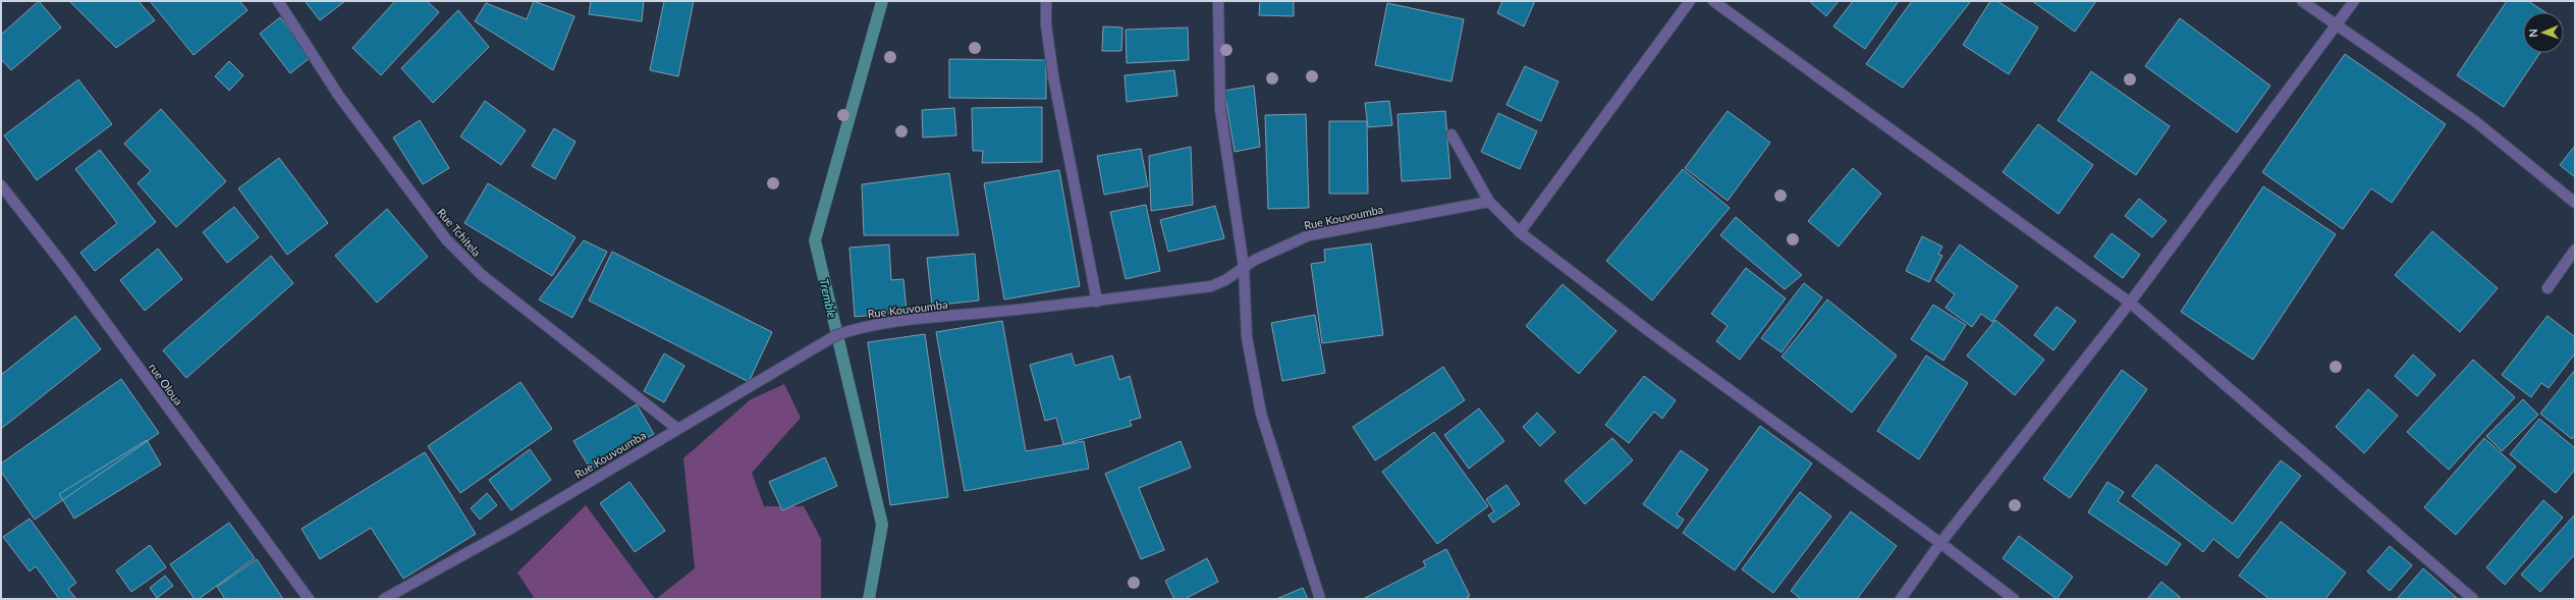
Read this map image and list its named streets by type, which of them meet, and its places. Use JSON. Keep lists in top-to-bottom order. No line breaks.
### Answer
{"streets":{"street":["Rue Kouvoumba","Rue Tchitela","rue Oloua"]},"crossings":[["Rue Kouvoumba","Rue Tchitela"]],"water":["Tremble"],"north":"left"}
